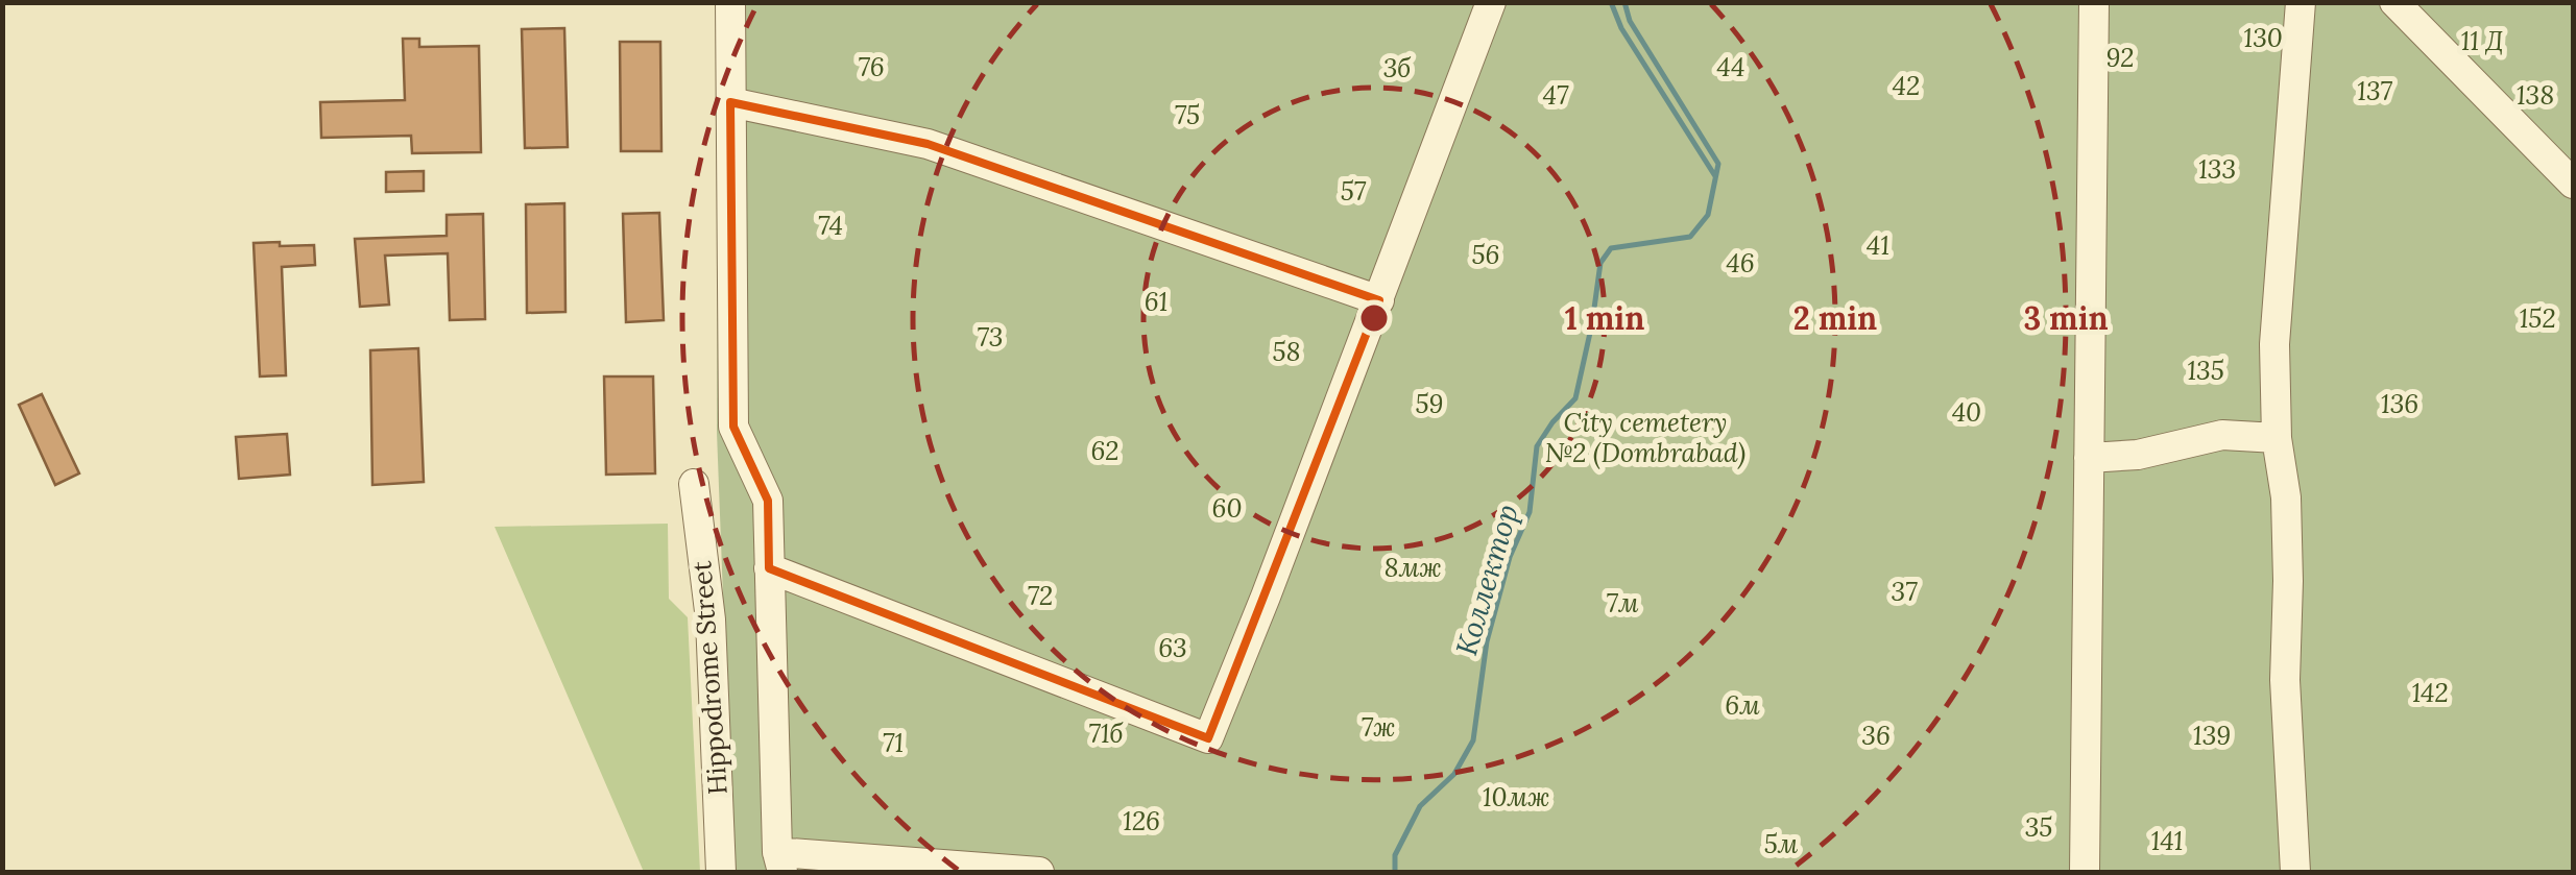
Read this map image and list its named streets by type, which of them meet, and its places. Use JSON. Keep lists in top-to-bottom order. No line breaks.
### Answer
{"streets":{"street":["Hippodrome Street"]},"water":["Коллектор"],"parks":["130","11 Д","92","76","44","3б","42","137","47","138","75","133","57","74","41","56","46","61","152","73","58","135","59","136","40","City cemetery №2 (Dombrabad)","62","60","8мж","37","72","7м","63","142","6м","7ж","71б","36","139","71","10мж","126","35","141","5м"],"rings":["1 min","2 min","3 min"]}
